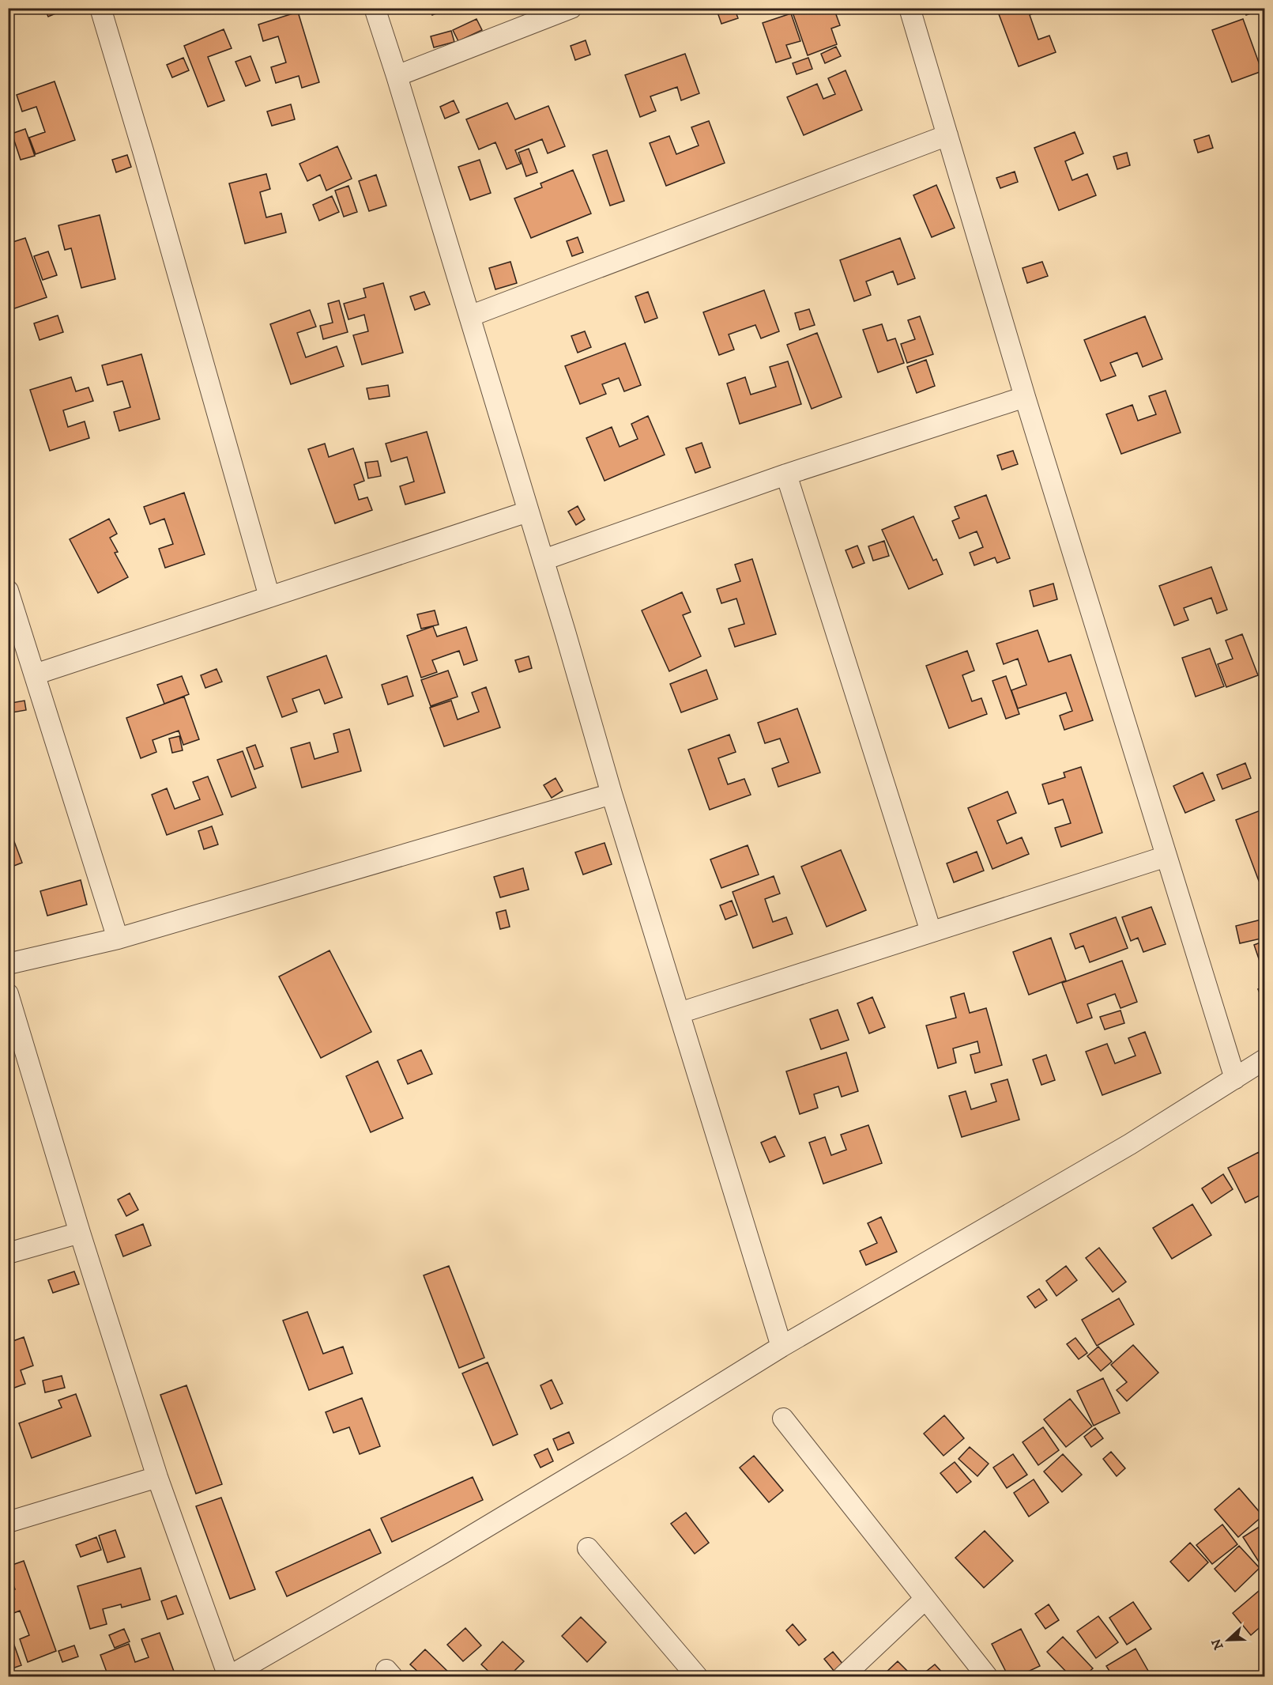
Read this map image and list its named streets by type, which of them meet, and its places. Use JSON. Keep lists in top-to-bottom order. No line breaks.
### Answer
{"north":"left"}
